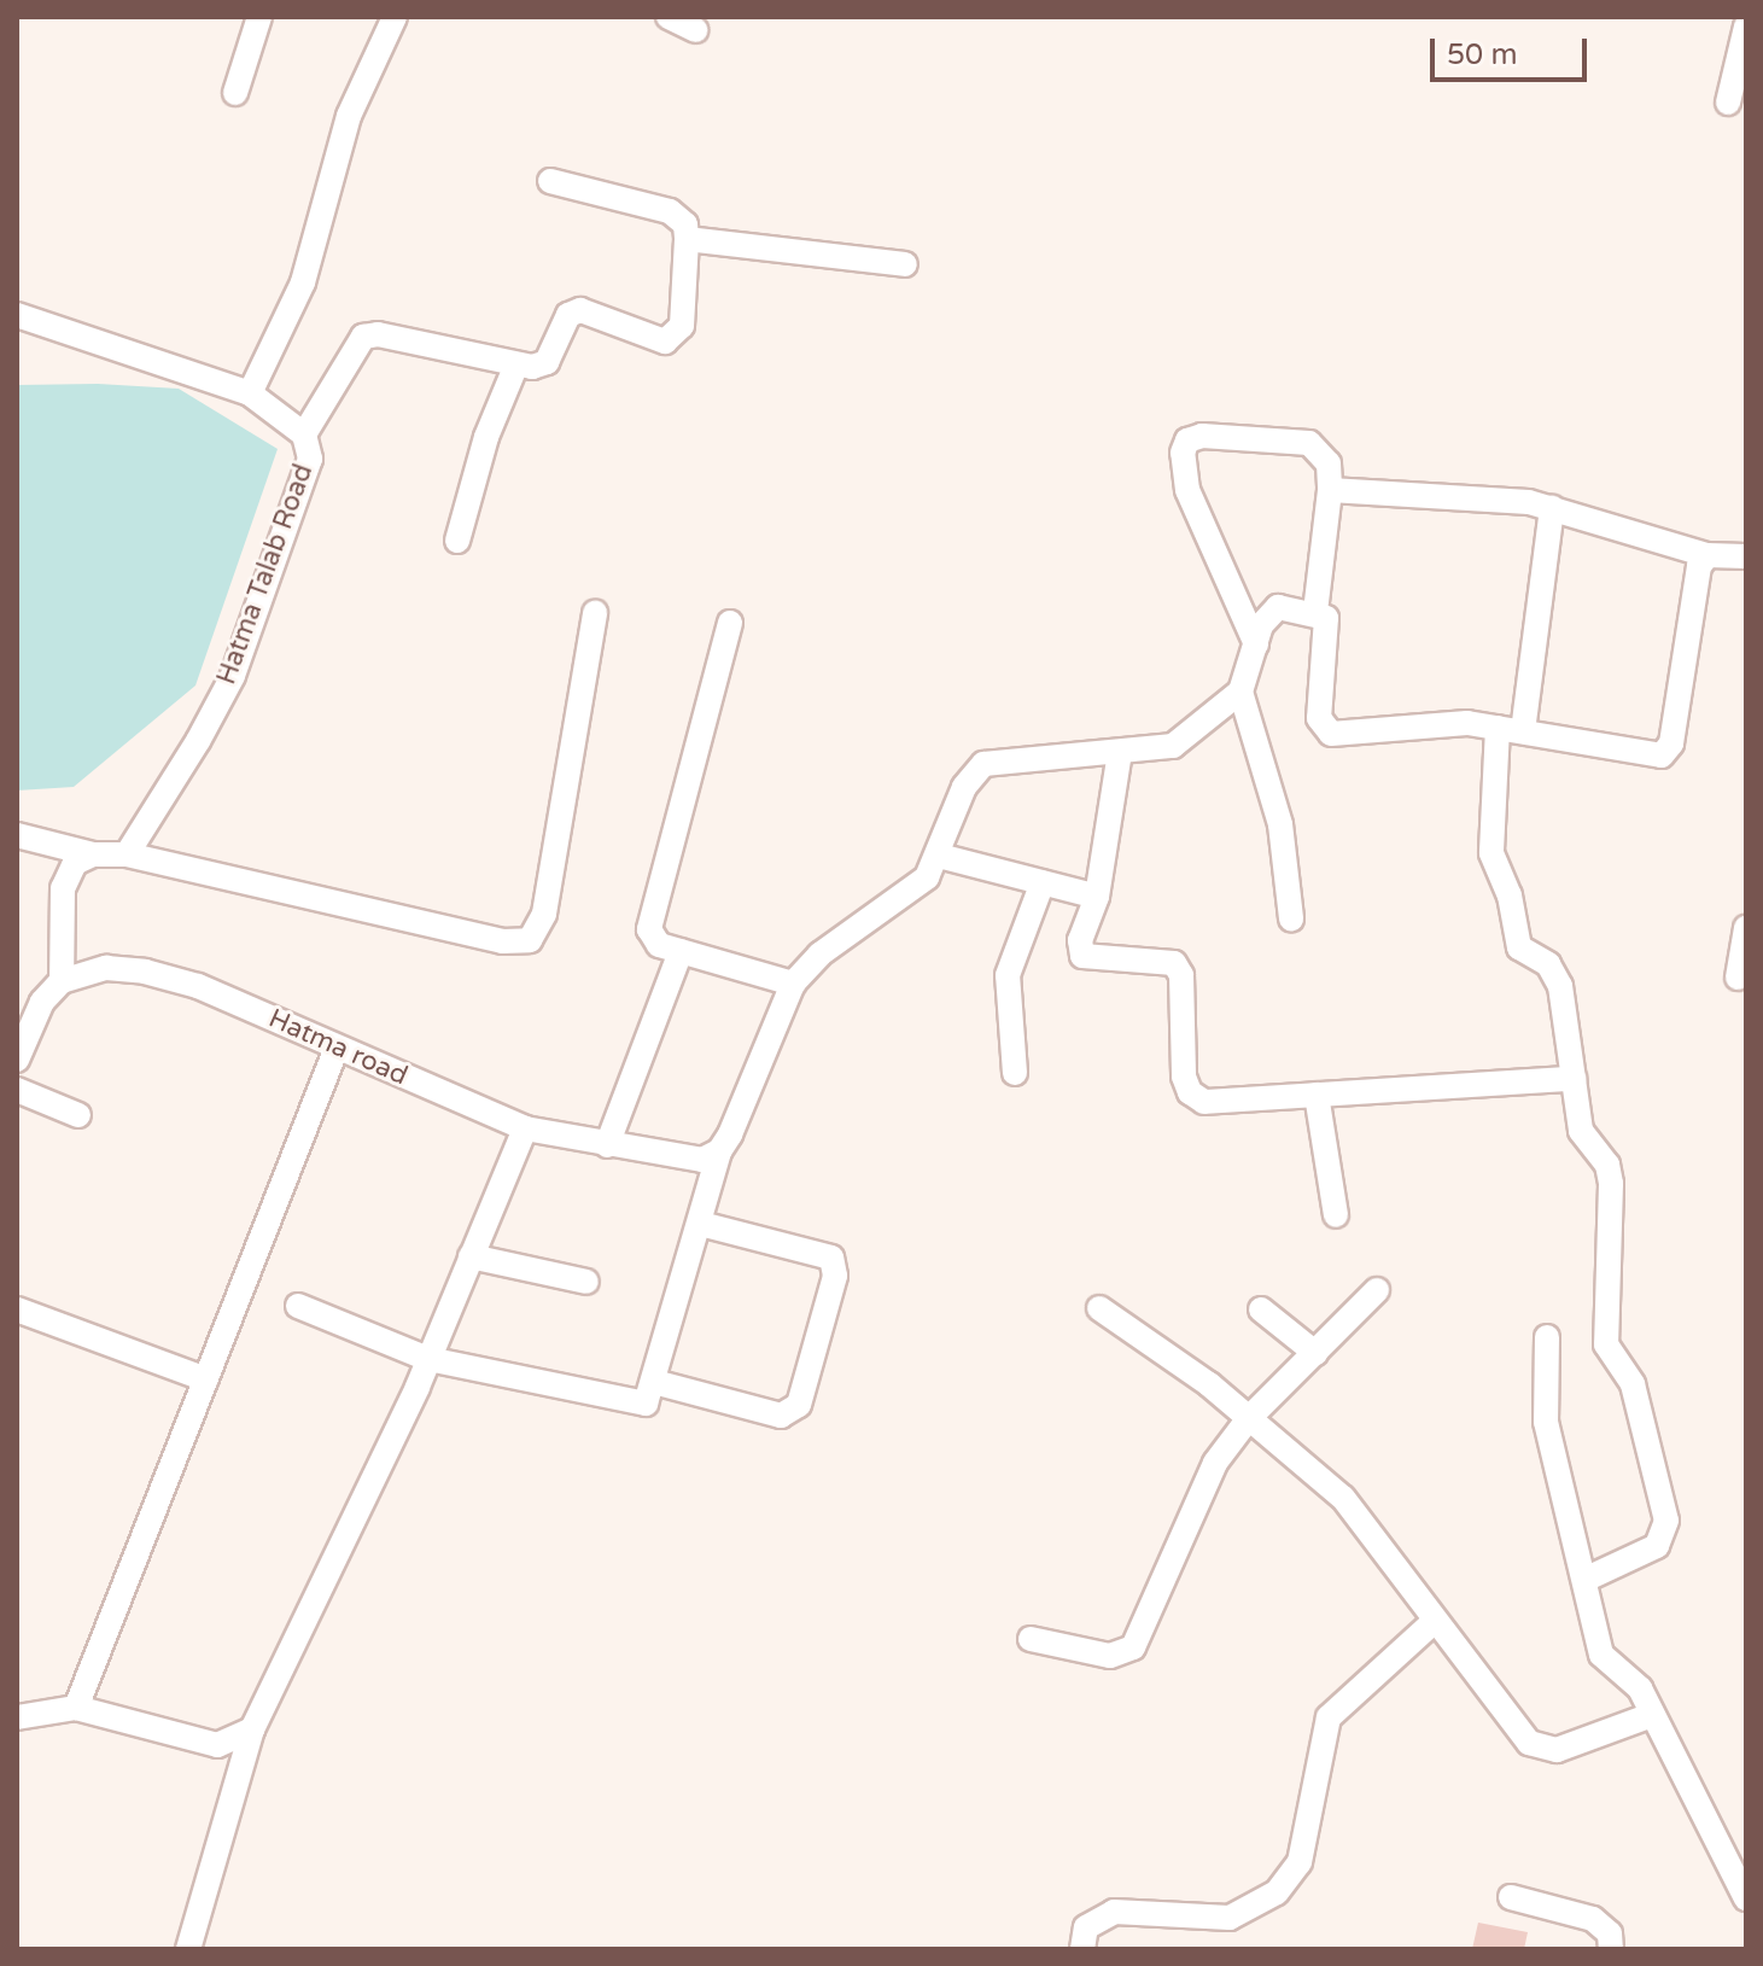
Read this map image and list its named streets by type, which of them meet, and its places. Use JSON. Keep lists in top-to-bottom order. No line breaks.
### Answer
{"streets":{"street":["Hatma Talab Road","Hatma road"]},"scale_bar":"50 m"}
